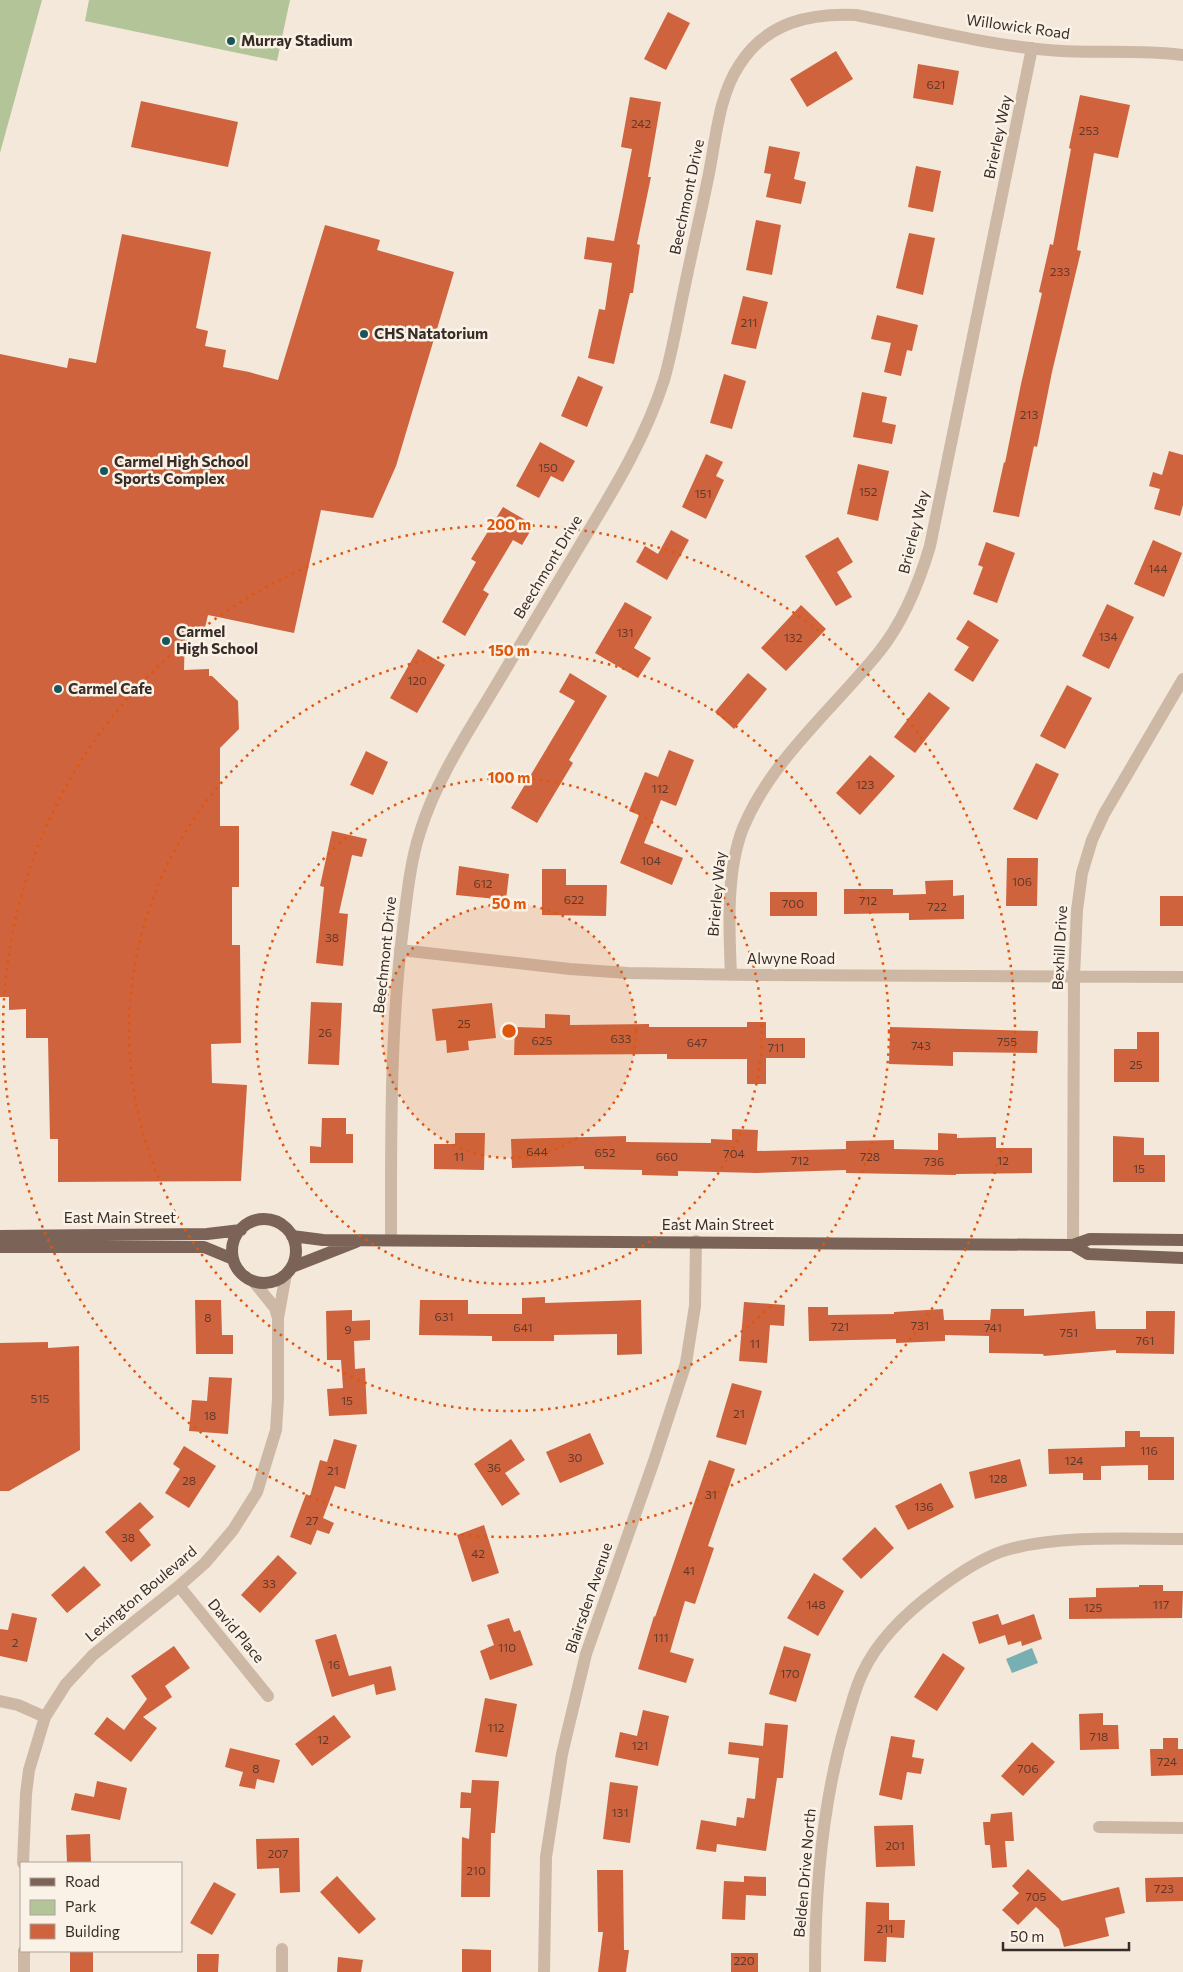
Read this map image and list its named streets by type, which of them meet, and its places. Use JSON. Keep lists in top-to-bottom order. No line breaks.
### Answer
{"streets":{"main road":["East Main Street"],"street":["Willowick Road","Brierley Way","Beechmont Drive","Bexhill Drive","Alwyne Road","Lexington Boulevard","Blairsden Avenue","David Place","Belden Drive North"]},"crossings":[["Willowick Road","Brierley Way"],["Willowick Road","Beechmont Drive"],["Brierley Way","Alwyne Road"],["Beechmont Drive","Alwyne Road"],["Beechmont Drive","East Main Street"],["Bexhill Drive","Alwyne Road"],["Bexhill Drive","East Main Street"],["East Main Street","Lexington Boulevard"],["East Main Street","Blairsden Avenue"],["Lexington Boulevard","David Place"]],"places":["Murray Stadium","CHS Natatorium","Carmel High School Sports Complex","Carmel High School","Carmel Cafe"],"house_numbers":["621","242","253","233","211","213","150","152","151","144","131","134","132","120","123","112","104","106","612","622","712","700","722","38","25","26","633","625","755","647","743","711","25","644","652","704","11","660","728","712","12","736","15","631","8","731","721","641","741","9","751","761","11","515","15","21","18","116","30","124","36","21","128","28","31","136","27","38","42","41","33","148","117","125","111","2","110","16","170","112","718","12","121","724","8","706","131","201","207","210","723","705","211","220"],"legend":["Road","Park","Building"],"scale_bar":"50 m","rings":["200 m","150 m","100 m","50 m"]}
